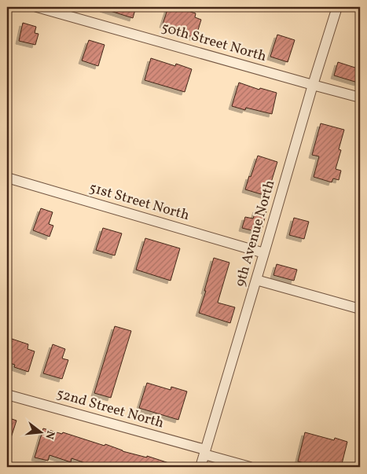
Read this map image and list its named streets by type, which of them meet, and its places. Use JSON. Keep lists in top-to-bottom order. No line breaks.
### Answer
{"streets":{"street":["50th Street North","51st Street North","9th Avenue North","52nd Street North"]},"crossings":[["50th Street North","9th Avenue North"],["51st Street North","9th Avenue North"],["9th Avenue North","52nd Street North"]],"north":"right"}
